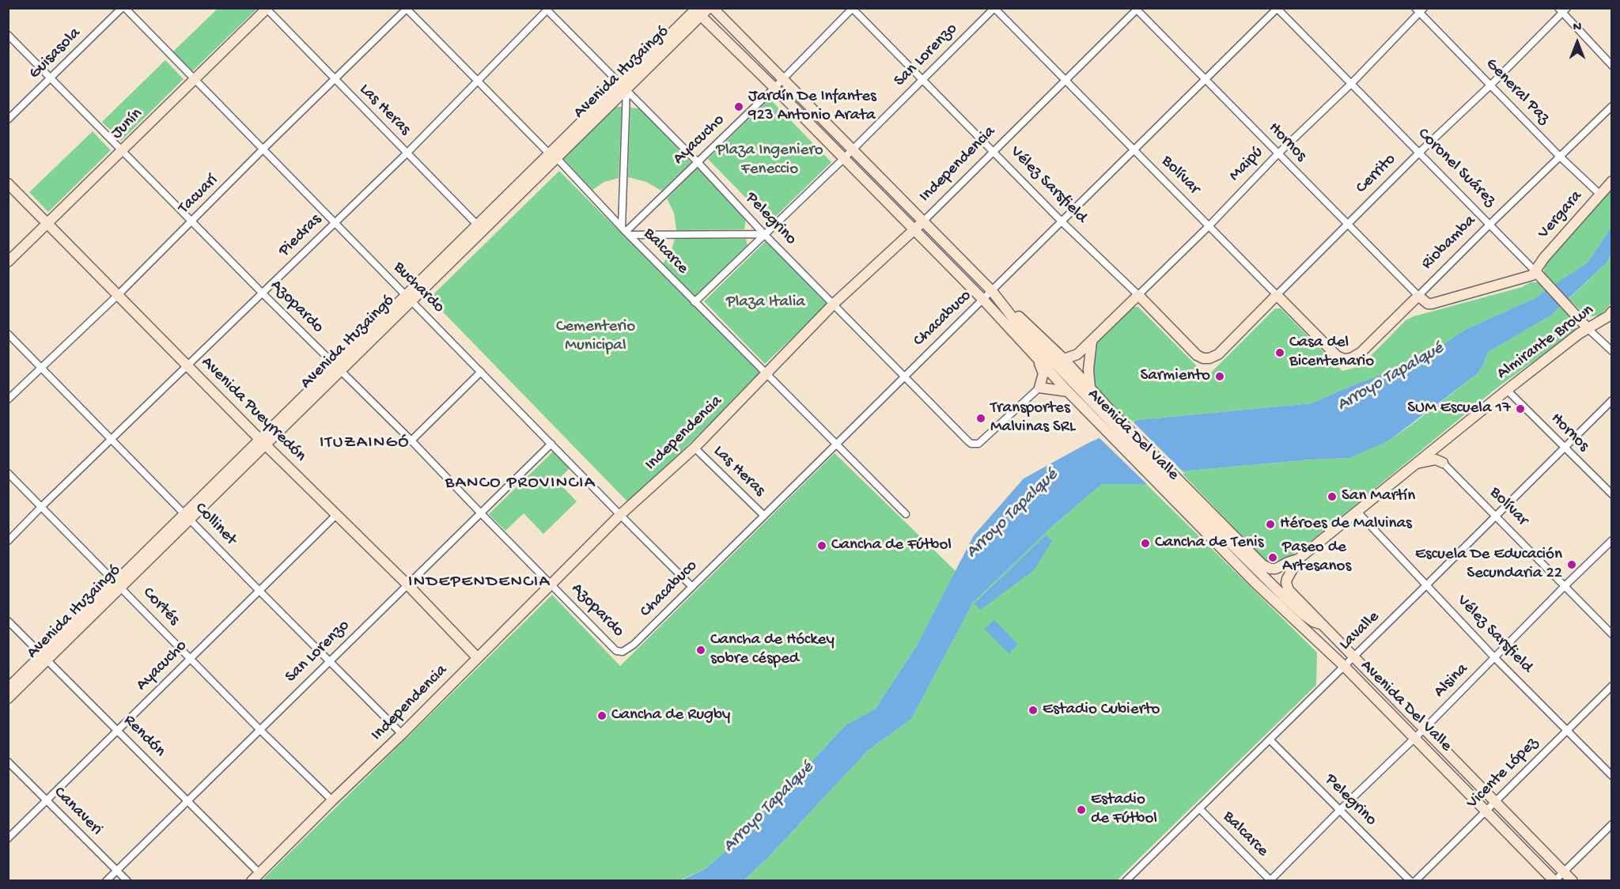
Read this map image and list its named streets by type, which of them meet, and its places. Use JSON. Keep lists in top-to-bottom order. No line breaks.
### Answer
{"streets":{"main road":["Avenida Ituzaingó","Junín","Independencia","Maipú","Coronel Suárez","Cerrito","Bolívar","Vélez Sarsfield","Vergara","Riobamba","Almirante Brown","Avenida Pueyrredón","Avenida Del Valle"],"street":["Guisasola","San Lorenzo","General Paz","Las Heras","Ayacucho","Hornos","Tacuarí","Pelegrino","Piedras","Balcarce","Buchardo","Azopardo","Chacabuco","Collinet","Cortés","Lavalle","Alsina","Rendón","Vicente López","Canaveri"]},"crossings":[["Guisasola","Buchardo"],["Guisasola","Azopardo"],["San Lorenzo","Bolívar"],["San Lorenzo","Vélez Sarsfield"],["San Lorenzo","Pelegrino"],["San Lorenzo","Balcarce"],["San Lorenzo","Buchardo"],["San Lorenzo","Azopardo"],["San Lorenzo","Avenida Pueyrredón"],["San Lorenzo","Avenida Del Valle"],["San Lorenzo","Collinet"],["San Lorenzo","Cortés"],["San Lorenzo","Rendón"],["San Lorenzo","Canaveri"],["Avenida Ituzaingó","Las Heras"],["Avenida Ituzaingó","Pelegrino"],["Avenida Ituzaingó","Balcarce"],["Avenida Ituzaingó","Buchardo"],["Avenida Ituzaingó","Azopardo"],["Avenida Ituzaingó","Avenida Pueyrredón"],["Avenida Ituzaingó","Avenida Del Valle"],["Avenida Ituzaingó","Collinet"],["Avenida Ituzaingó","Cortés"],["Avenida Ituzaingó","Rendón"],["General Paz","Maipú"],["General Paz","Cerrito"],["General Paz","Vergara"],["General Paz","Riobamba"],["Las Heras","Junín"],["Las Heras","Independencia"],["Las Heras","Tacuarí"],["Las Heras","Piedras"],["Las Heras","Chacabuco"],["Junín","Buchardo"],["Junín","Azopardo"],["Junín","Avenida Pueyrredón"],["Ayacucho","Vélez Sarsfield"],["Ayacucho","Pelegrino"],["Ayacucho","Balcarce"],["Ayacucho","Avenida Pueyrredón"],["Ayacucho","Avenida Del Valle"],["Ayacucho","Collinet"],["Ayacucho","Cortés"],["Ayacucho","Rendón"],["Ayacucho","Canaveri"],["Hornos","Independencia"],["Hornos","Maipú"],["Hornos","Cerrito"],["Hornos","Riobamba"],["Hornos","Chacabuco"],["Hornos","Almirante Brown"],["Hornos","Lavalle"],["Independencia","Bolívar"],["Independencia","Vélez Sarsfield"],["Independencia","Pelegrino"],["Independencia","Balcarce"],["Independencia","Buchardo"],["Independencia","Azopardo"],["Independencia","Avenida Pueyrredón"],["Independencia","Avenida Del Valle"],["Independencia","Collinet"],["Independencia","Cortés"],["Independencia","Rendón"],["Maipú","Coronel Suárez"],["Maipú","Bolívar"],["Maipú","Vélez Sarsfield"],["Maipú","Avenida Del Valle"],["Coronel Suárez","Cerrito"],["Coronel Suárez","Vergara"],["Coronel Suárez","Riobamba"],["Coronel Suárez","Chacabuco"],["Coronel Suárez","Almirante Brown"],["Cerrito","Bolívar"],["Cerrito","Vélez Sarsfield"],["Bolívar","Riobamba"],["Bolívar","Chacabuco"],["Bolívar","Lavalle"],["Bolívar","Alsina"],["Vélez Sarsfield","Chacabuco"],["Vélez Sarsfield","Almirante Brown"],["Vélez Sarsfield","Lavalle"],["Vélez Sarsfield","Alsina"],["Vélez Sarsfield","Vicente López"],["Tacuarí","Balcarce"],["Tacuarí","Buchardo"],["Tacuarí","Azopardo"],["Tacuarí","Avenida Pueyrredón"],["Tacuarí","Collinet"],["Pelegrino","Piedras"],["Pelegrino","Chacabuco"],["Pelegrino","Lavalle"],["Pelegrino","Alsina"],["Piedras","Balcarce"],["Piedras","Buchardo"],["Piedras","Azopardo"],["Piedras","Avenida Pueyrredón"],["Piedras","Collinet"],["Piedras","Cortés"],["Balcarce","Chacabuco"],["Balcarce","Lavalle"],["Balcarce","Alsina"],["Buchardo","Chacabuco"],["Azopardo","Chacabuco"],["Chacabuco","Avenida Del Valle"],["Almirante Brown","Avenida Del Valle"],["Avenida Del Valle","Lavalle"],["Avenida Del Valle","Alsina"],["Avenida Del Valle","Vicente López"]],"districts":["ITUZAINGÓ","BANCO PROVINCIA","INDEPENDENCIA"],"water":["Arroyo Tapalqué"],"parks":["Plaza Ingeniero Feneccio","Plaza Italia","Cementerio Municipal"],"places":["Jardín De Infantes 923 Antonio Arata","Casa del Bicentenario","Sarmiento","SUM Escuela 17","Transportes Malvinas SRL","San Martín","Héroes de Malvinas","Cancha de Tenis","Cancha de Fútbol","Paseo de Artesanos","Escuela De Educación Secundaria 22","Cancha de Hóckey sobre césped","Estadio Cubierto","Cancha de Rugby","Estadio de Fútbol"],"north":"top"}
